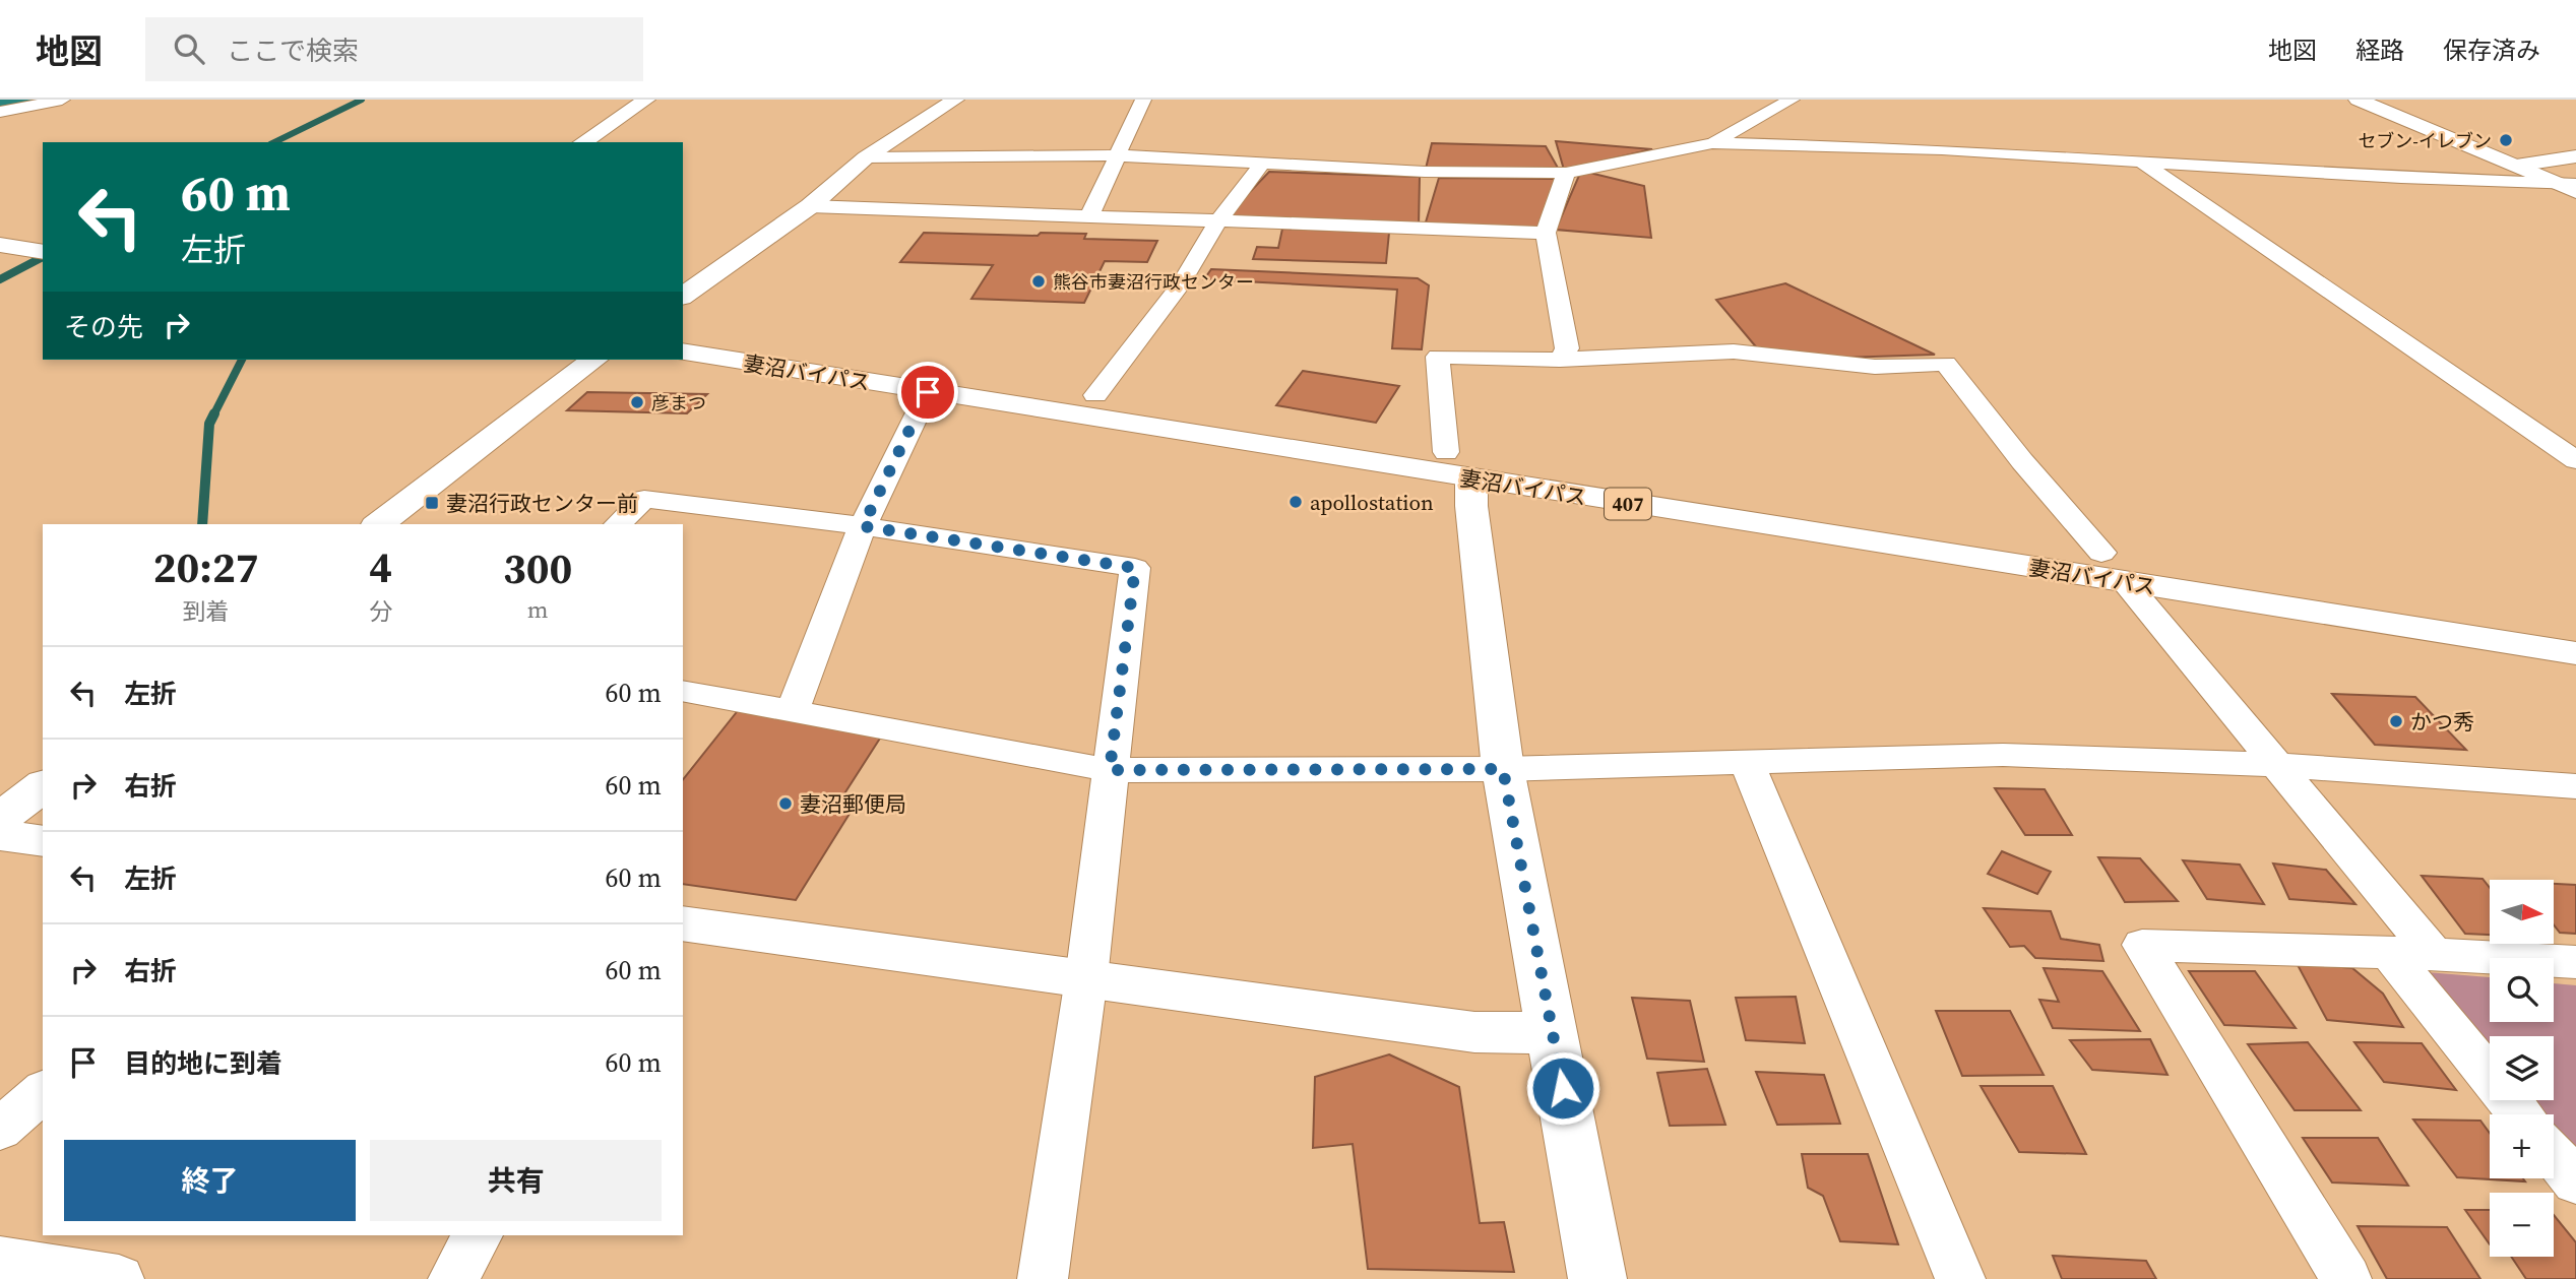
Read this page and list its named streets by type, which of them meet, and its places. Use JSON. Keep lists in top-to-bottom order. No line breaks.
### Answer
{"streets":{"main road":["妻沼バイパス","407"]},"places":{"other":["セブン-イレブン","熊谷市妻沼行政センター","彦まつ","apollostation","かつ秀","妻沼郵便局"],"transit":["妻沼行政センター前"]},"north":"right","page":{"header":"地図","search":"ここで検索","nav":["地図","経路","保存済み"],"turn":["60 m","左折"],"then":"その先","eta":["20:27","到着","4","分","300","m"],"list":[{"name":"左折","value":"60 m"},{"name":"右折","value":"60 m"},{"name":"左折","value":"60 m"},{"name":"右折","value":"60 m"},{"name":"目的地に到着","value":"60 m"}],"map_buttons":["+","−"],"buttons":["終了","共有"]}}
